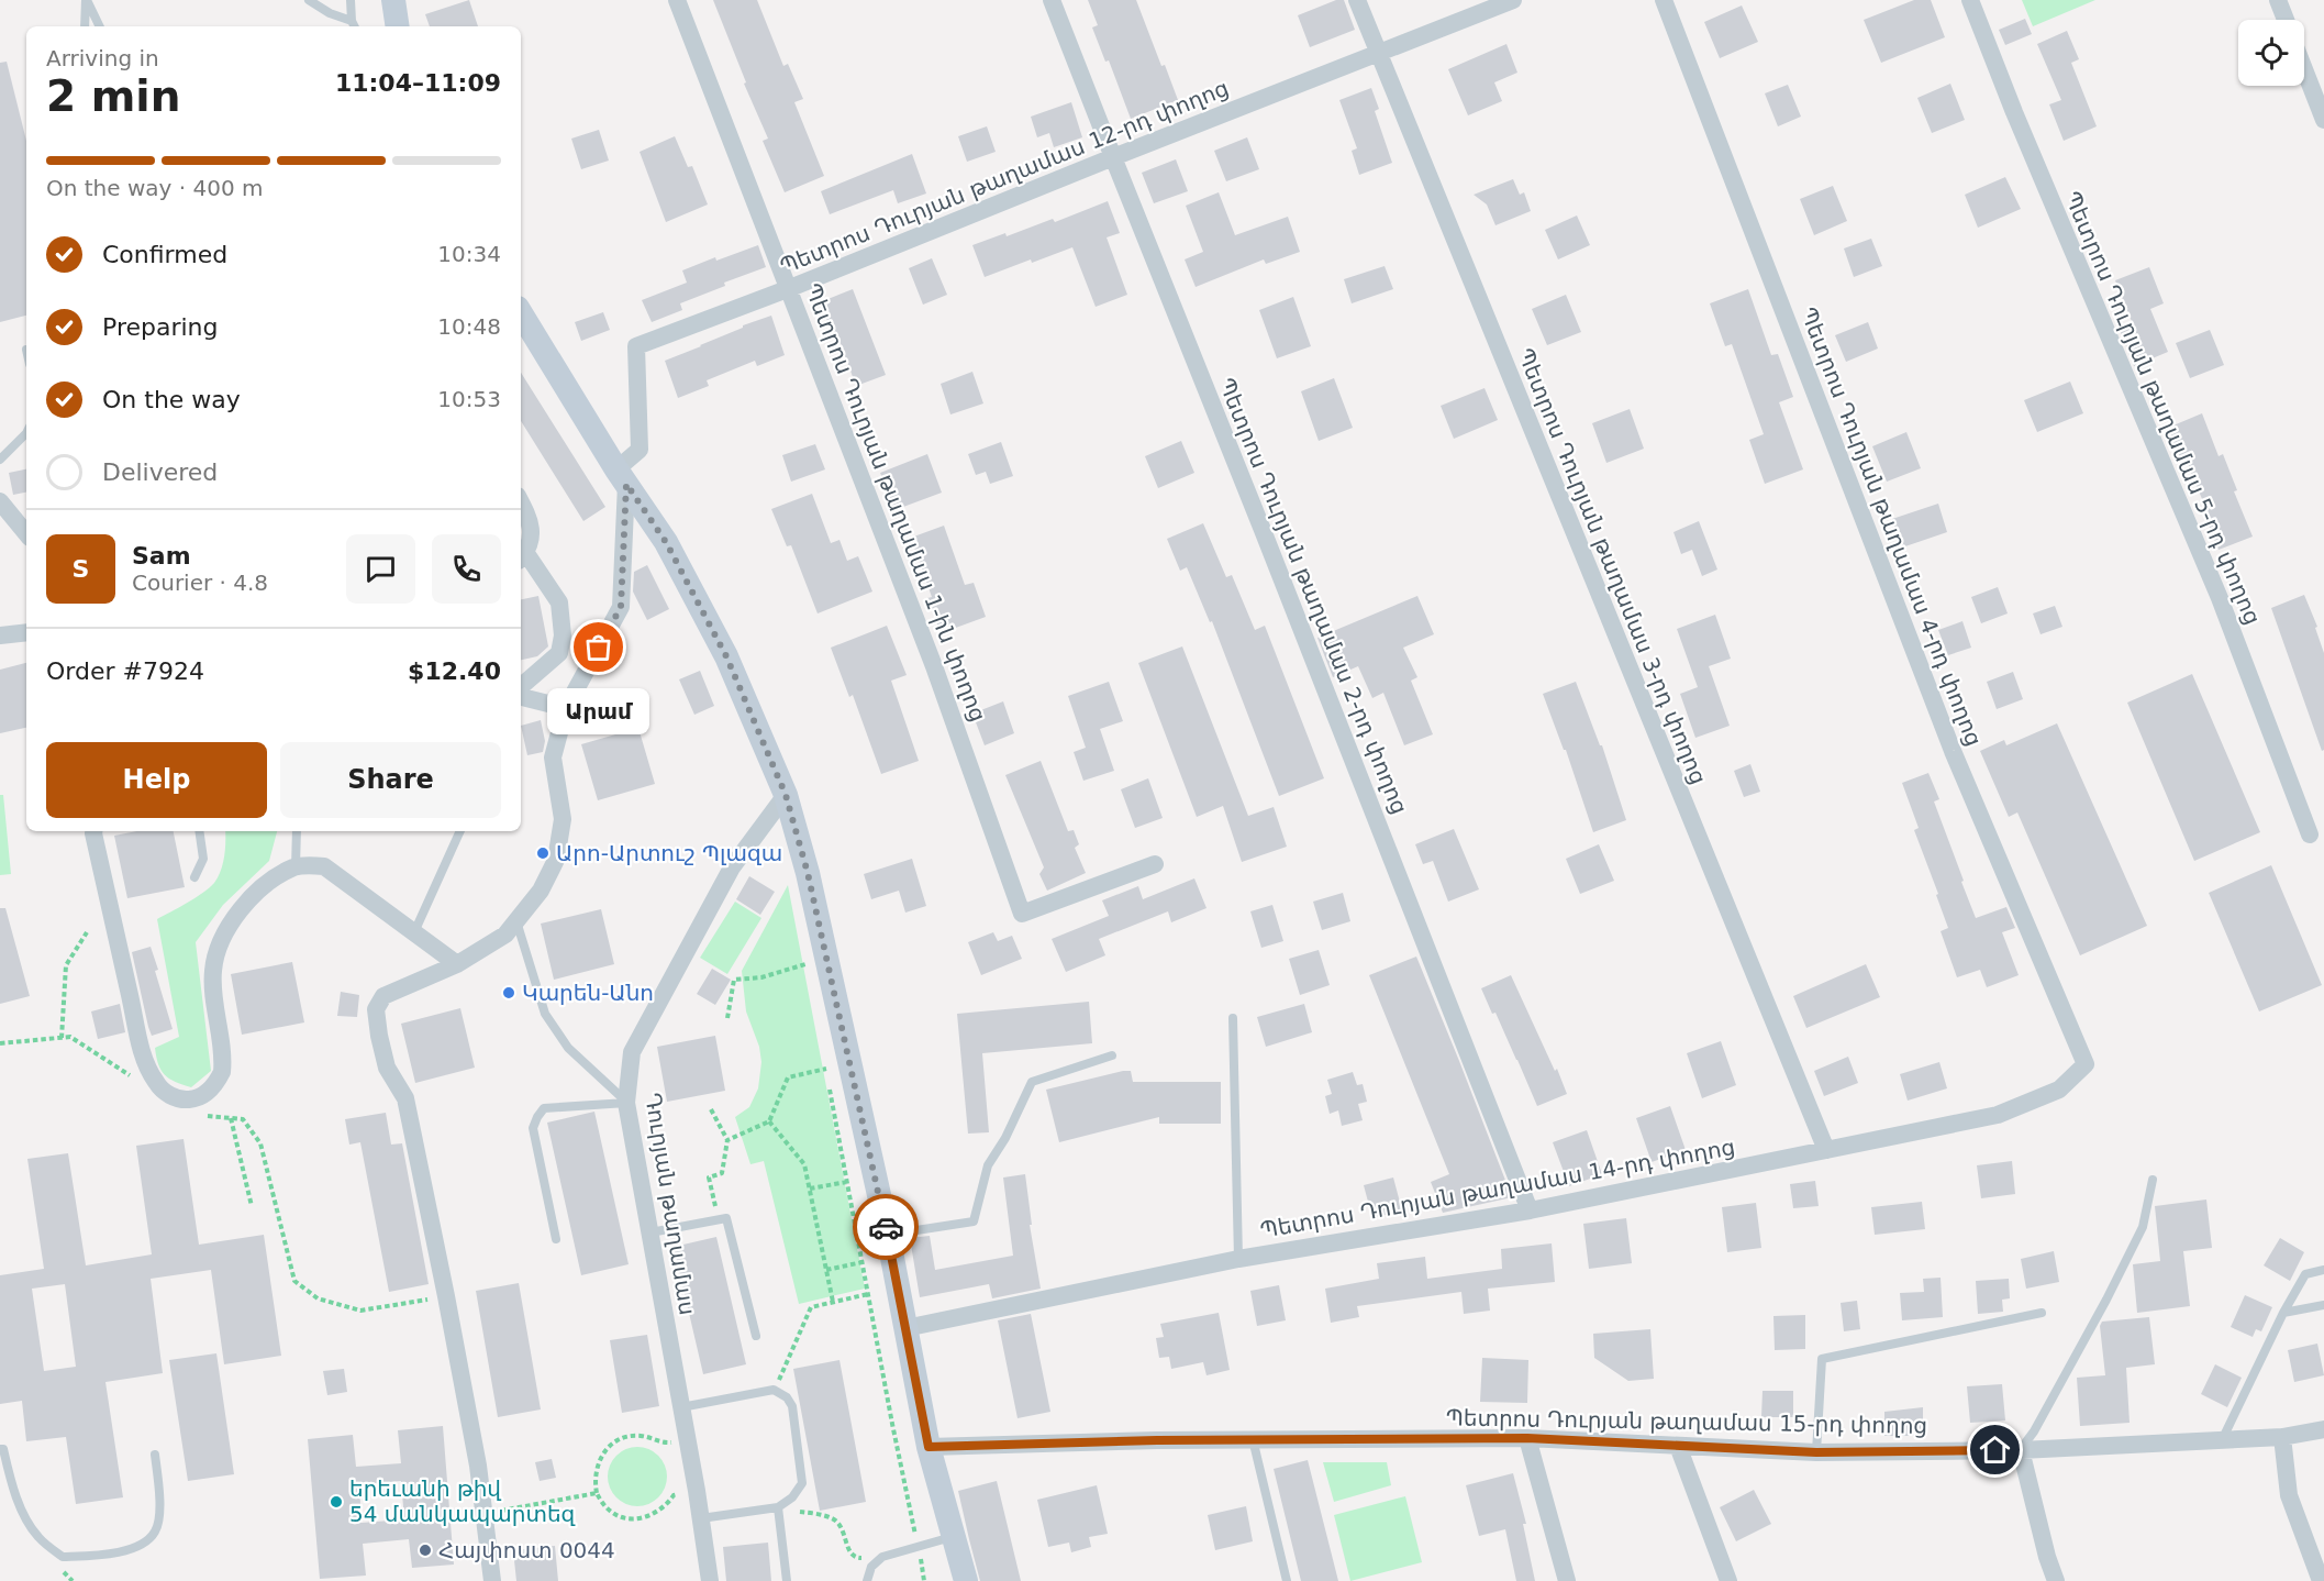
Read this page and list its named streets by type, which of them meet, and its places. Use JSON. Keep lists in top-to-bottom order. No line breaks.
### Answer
{"streets":{"street":["Պետրոս Դուրյան թաղամաս 12-րդ փողոց","Պետրոս Դուրյան թաղամաս 5-րդ փողոց","Պետրոս Դուրյան թաղամաս 1-ին փողոց","Պետրոս Դուրյան թաղամաս 4-րդ փողոց","Պետրոս Դուրյան թաղամաս 3-րդ փողոց","Պետրոս Դուրյան թաղամաս 2-րդ փողոց","Պետրոս Դուրյան թաղամաս 14-րդ փողոց","Դուրյան թաղամաս","Պետրոս Դուրյան թաղամաս 15-րդ փողոց"]},"crossings":[["Պետրոս Դուրյան թաղամաս 12-րդ փողոց","Պետրոս Դուրյան թաղամաս 1-ին փողոց"],["Պետրոս Դուրյան թաղամաս 12-րդ փողոց","Պետրոս Դուրյան թաղամաս 3-րդ փողոց"],["Պետրոս Դուրյան թաղամաս 12-րդ փողոց","Պետրոս Դուրյան թաղամաս 2-րդ փողոց"],["Պետրոս Դուրյան թաղամաս 4-րդ փողոց","Պետրոս Դուրյան թաղամաս 14-րդ փողոց"],["Պետրոս Դուրյան թաղամաս 3-րդ փողոց","Պետրոս Դուրյան թաղամաս 14-րդ փողոց"],["Պետրոս Դուրյան թաղամաս 2-րդ փողոց","Պետրոս Դուրյան թաղամաս 14-րդ փողոց"]],"places":["Արամ","Արո-Արտուշ Պլազա","Կարեն-Անո","երեւանի թիվ 54 մանկապարտեզ","Հայփոստ 0044"],"page":{"heading":["2 min","Arriving in","11:04–11:09"],"panel":["Sam","Courier · 4.8","Order #7924","$12.40"],"bar":"On the way · 400 m","list":[["Confirmed","10:34"],["Preparing","10:48"],["On the way","10:53"],"Delivered"],"round":"S","bubble":"Արամ","buttons":["Help","Share"]}}
